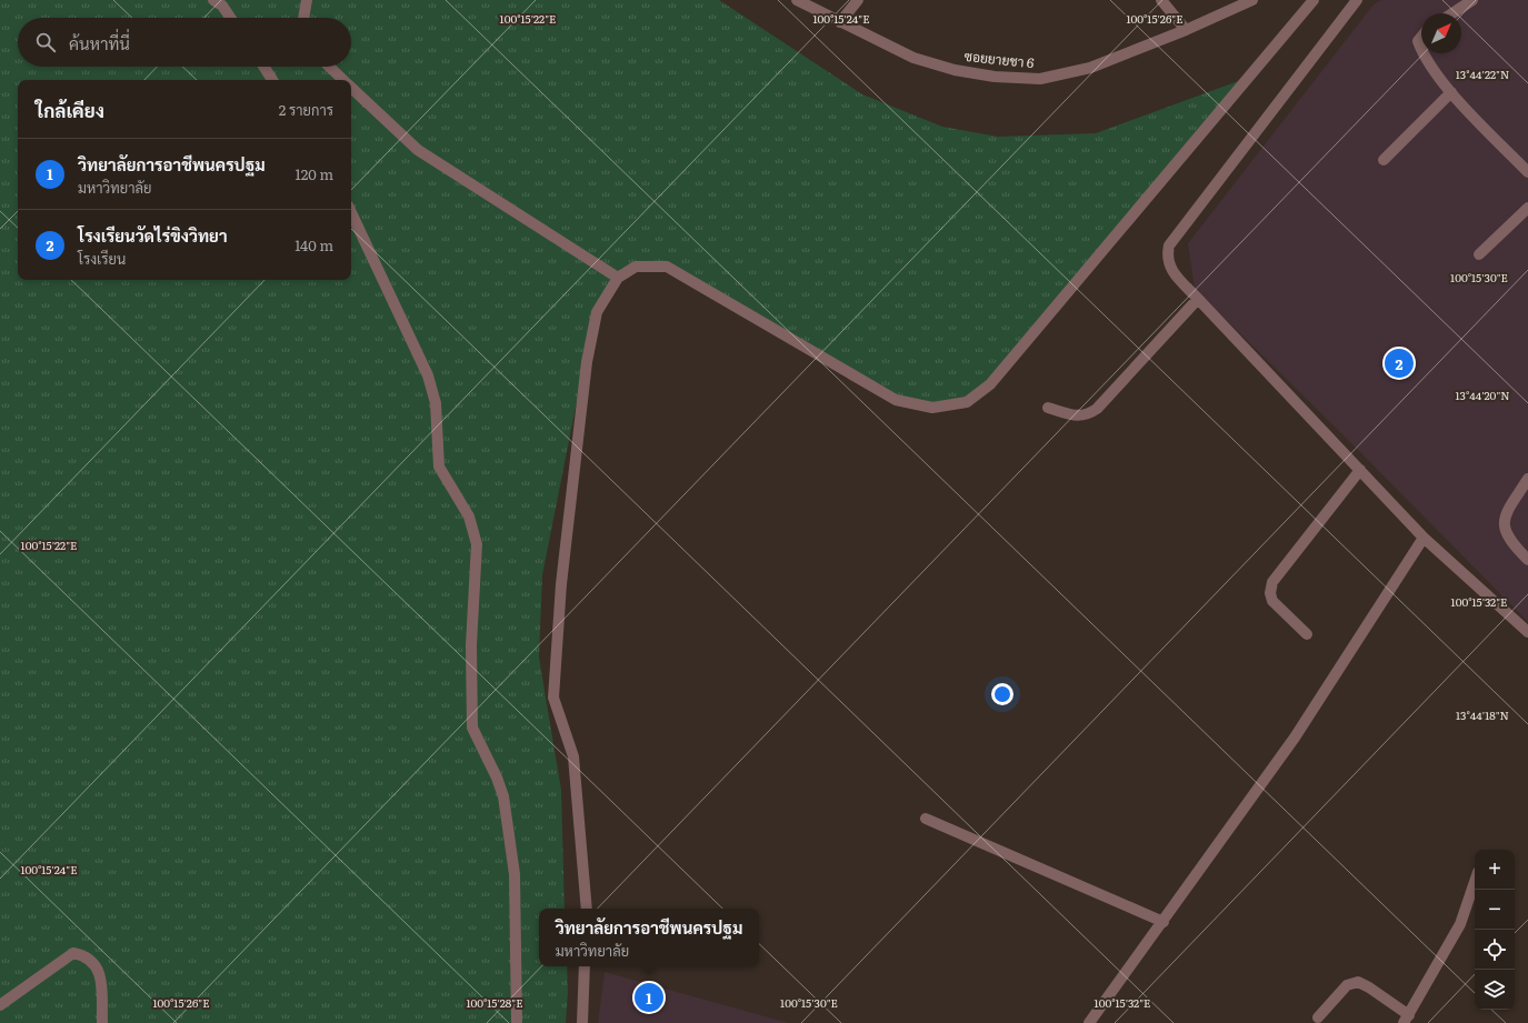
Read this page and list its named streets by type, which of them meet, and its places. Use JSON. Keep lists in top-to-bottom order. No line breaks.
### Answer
{"streets":{"street":["ซอยยายชา 6"]},"north":"top right","page":{"search":"ค้นหาที่นี่","heading":["ใกล้เคียง","2 รายการ"],"list":[{"mark":"1","name":"วิทยาลัยการอาชีพนครปฐม","note":"มหาวิทยาลัย","value":"120 m"},{"mark":"2","name":"โรงเรียนวัดไร่ขิงวิทยา","note":"โรงเรียน","value":"140 m"}],"pins":["2","1"],"map_buttons":["+","−"],"popup":["วิทยาลัยการอาชีพนครปฐม","มหาวิทยาลัย"]},"coordinates":["100°15'22\"E","100°15'24\"E","100°15'26\"E","13°44'22\"N","100°15'30\"E","13°44'20\"N","100°15'32\"E","13°44'18\"N","100°15'28\"E"]}
